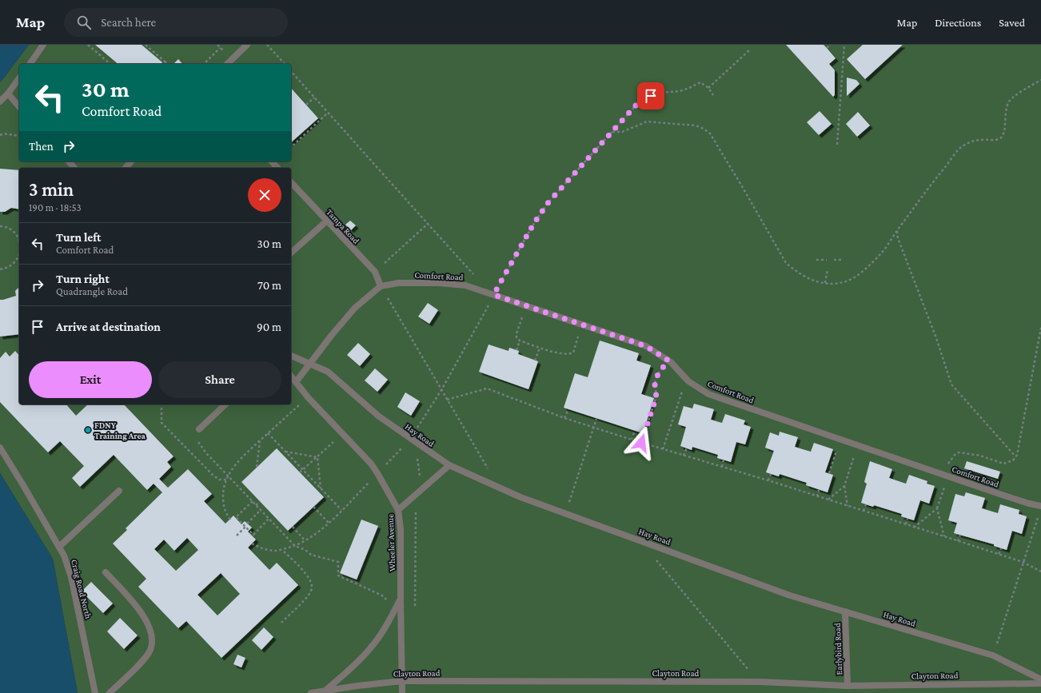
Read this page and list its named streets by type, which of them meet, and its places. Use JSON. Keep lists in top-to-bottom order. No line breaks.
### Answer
{"streets":{"street":["Tampa Road","Comfort Road","Hay Road","Wheeler Avenue","Craig Road North","Earlybird Road","Clayton Road"]},"crossings":[["Tampa Road","Comfort Road"],["Hay Road","Earlybird Road"],["Wheeler Avenue","Clayton Road"],["Earlybird Road","Clayton Road"]],"places":["FDNY Training Area"],"page":{"header":"Map","search":"Search here","nav":["Map","Directions","Saved"],"turn":["30 m","Comfort Road"],"then":"Then","heading":["3 min","190 m · 18:53"],"list":[{"name":"Turn left","note":"Comfort Road","value":"30 m"},{"name":"Turn right","note":"Quadrangle Road","value":"70 m"},{"name":"Arrive at destination","value":"90 m"}],"buttons":["Exit","Share"]}}
